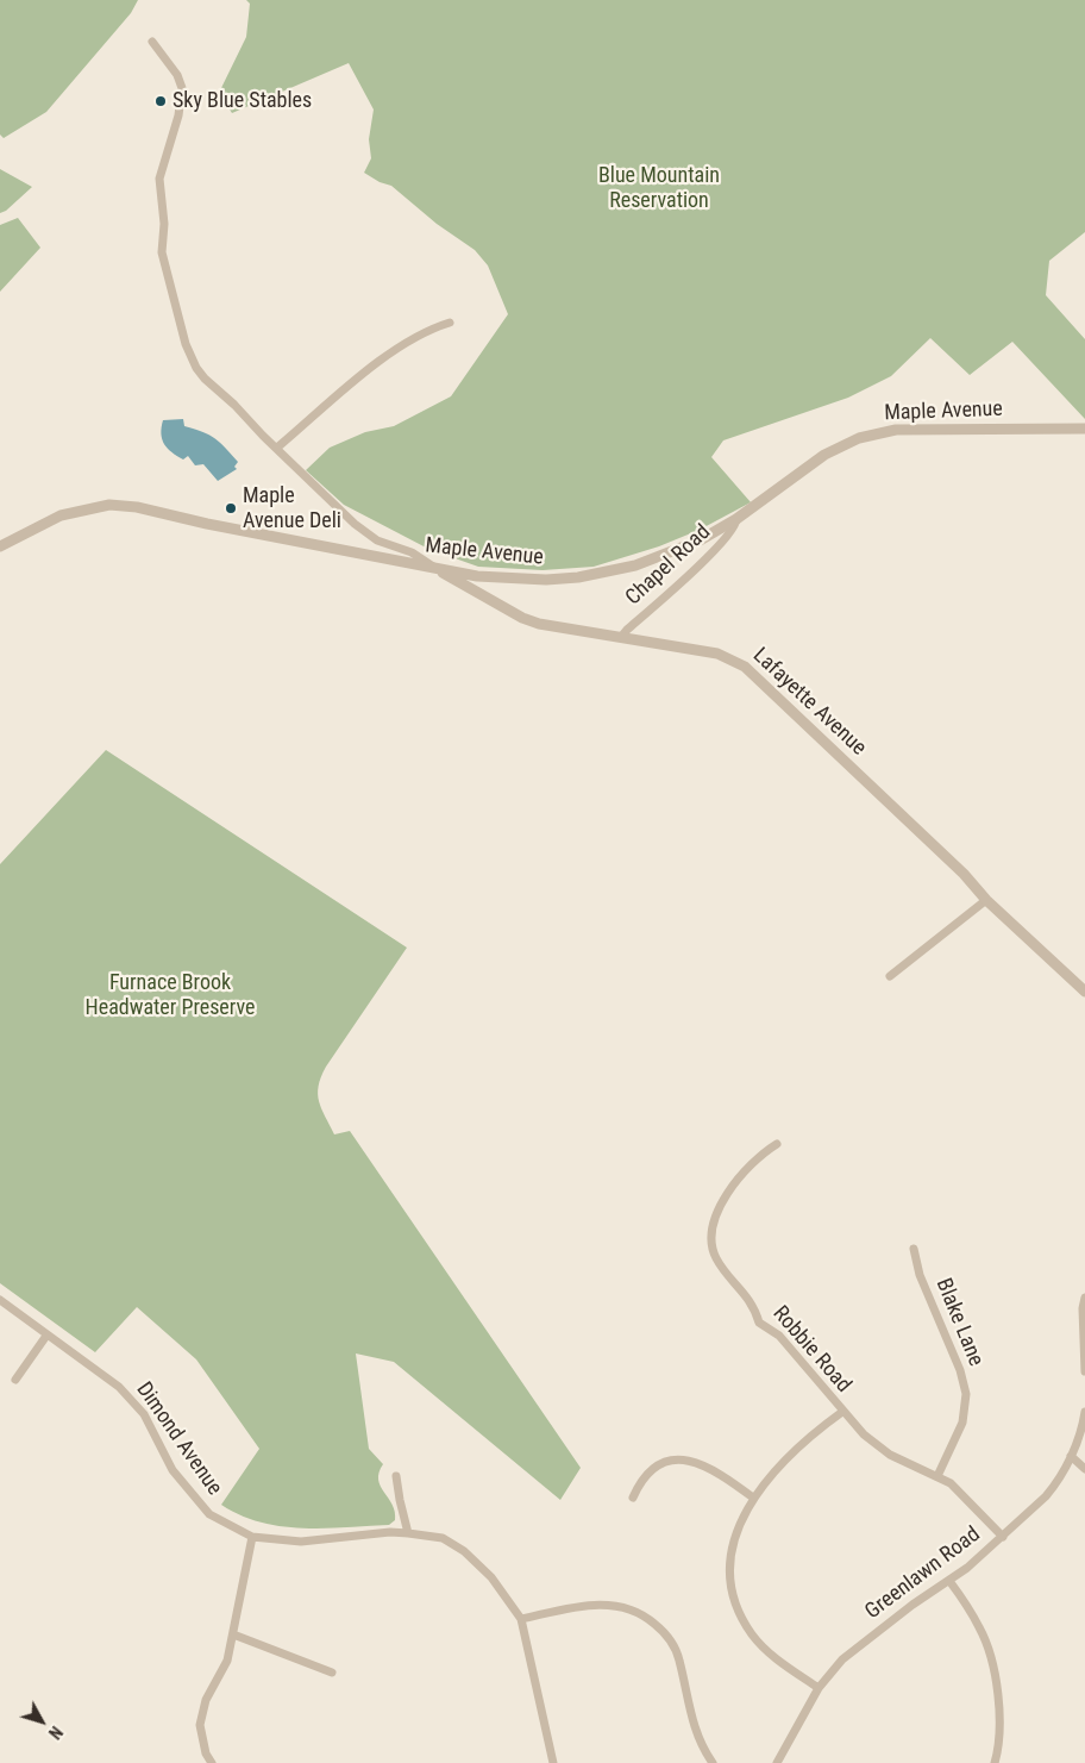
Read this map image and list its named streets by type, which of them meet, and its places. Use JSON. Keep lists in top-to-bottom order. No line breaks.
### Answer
{"streets":{"street":["Maple Avenue","Chapel Road","Lafayette Avenue","Blake Lane","Robbie Road","Dimond Avenue","Greenlawn Road"]},"crossings":[["Maple Avenue","Chapel Road"],["Maple Avenue","Lafayette Avenue"],["Chapel Road","Lafayette Avenue"],["Blake Lane","Robbie Road"],["Robbie Road","Greenlawn Road"]],"parks":["Blue Mountain Reservation","Furnace Brook Headwater Preserve"],"places":["Sky Blue Stables","Maple Avenue Deli"],"north":"bottom right"}
